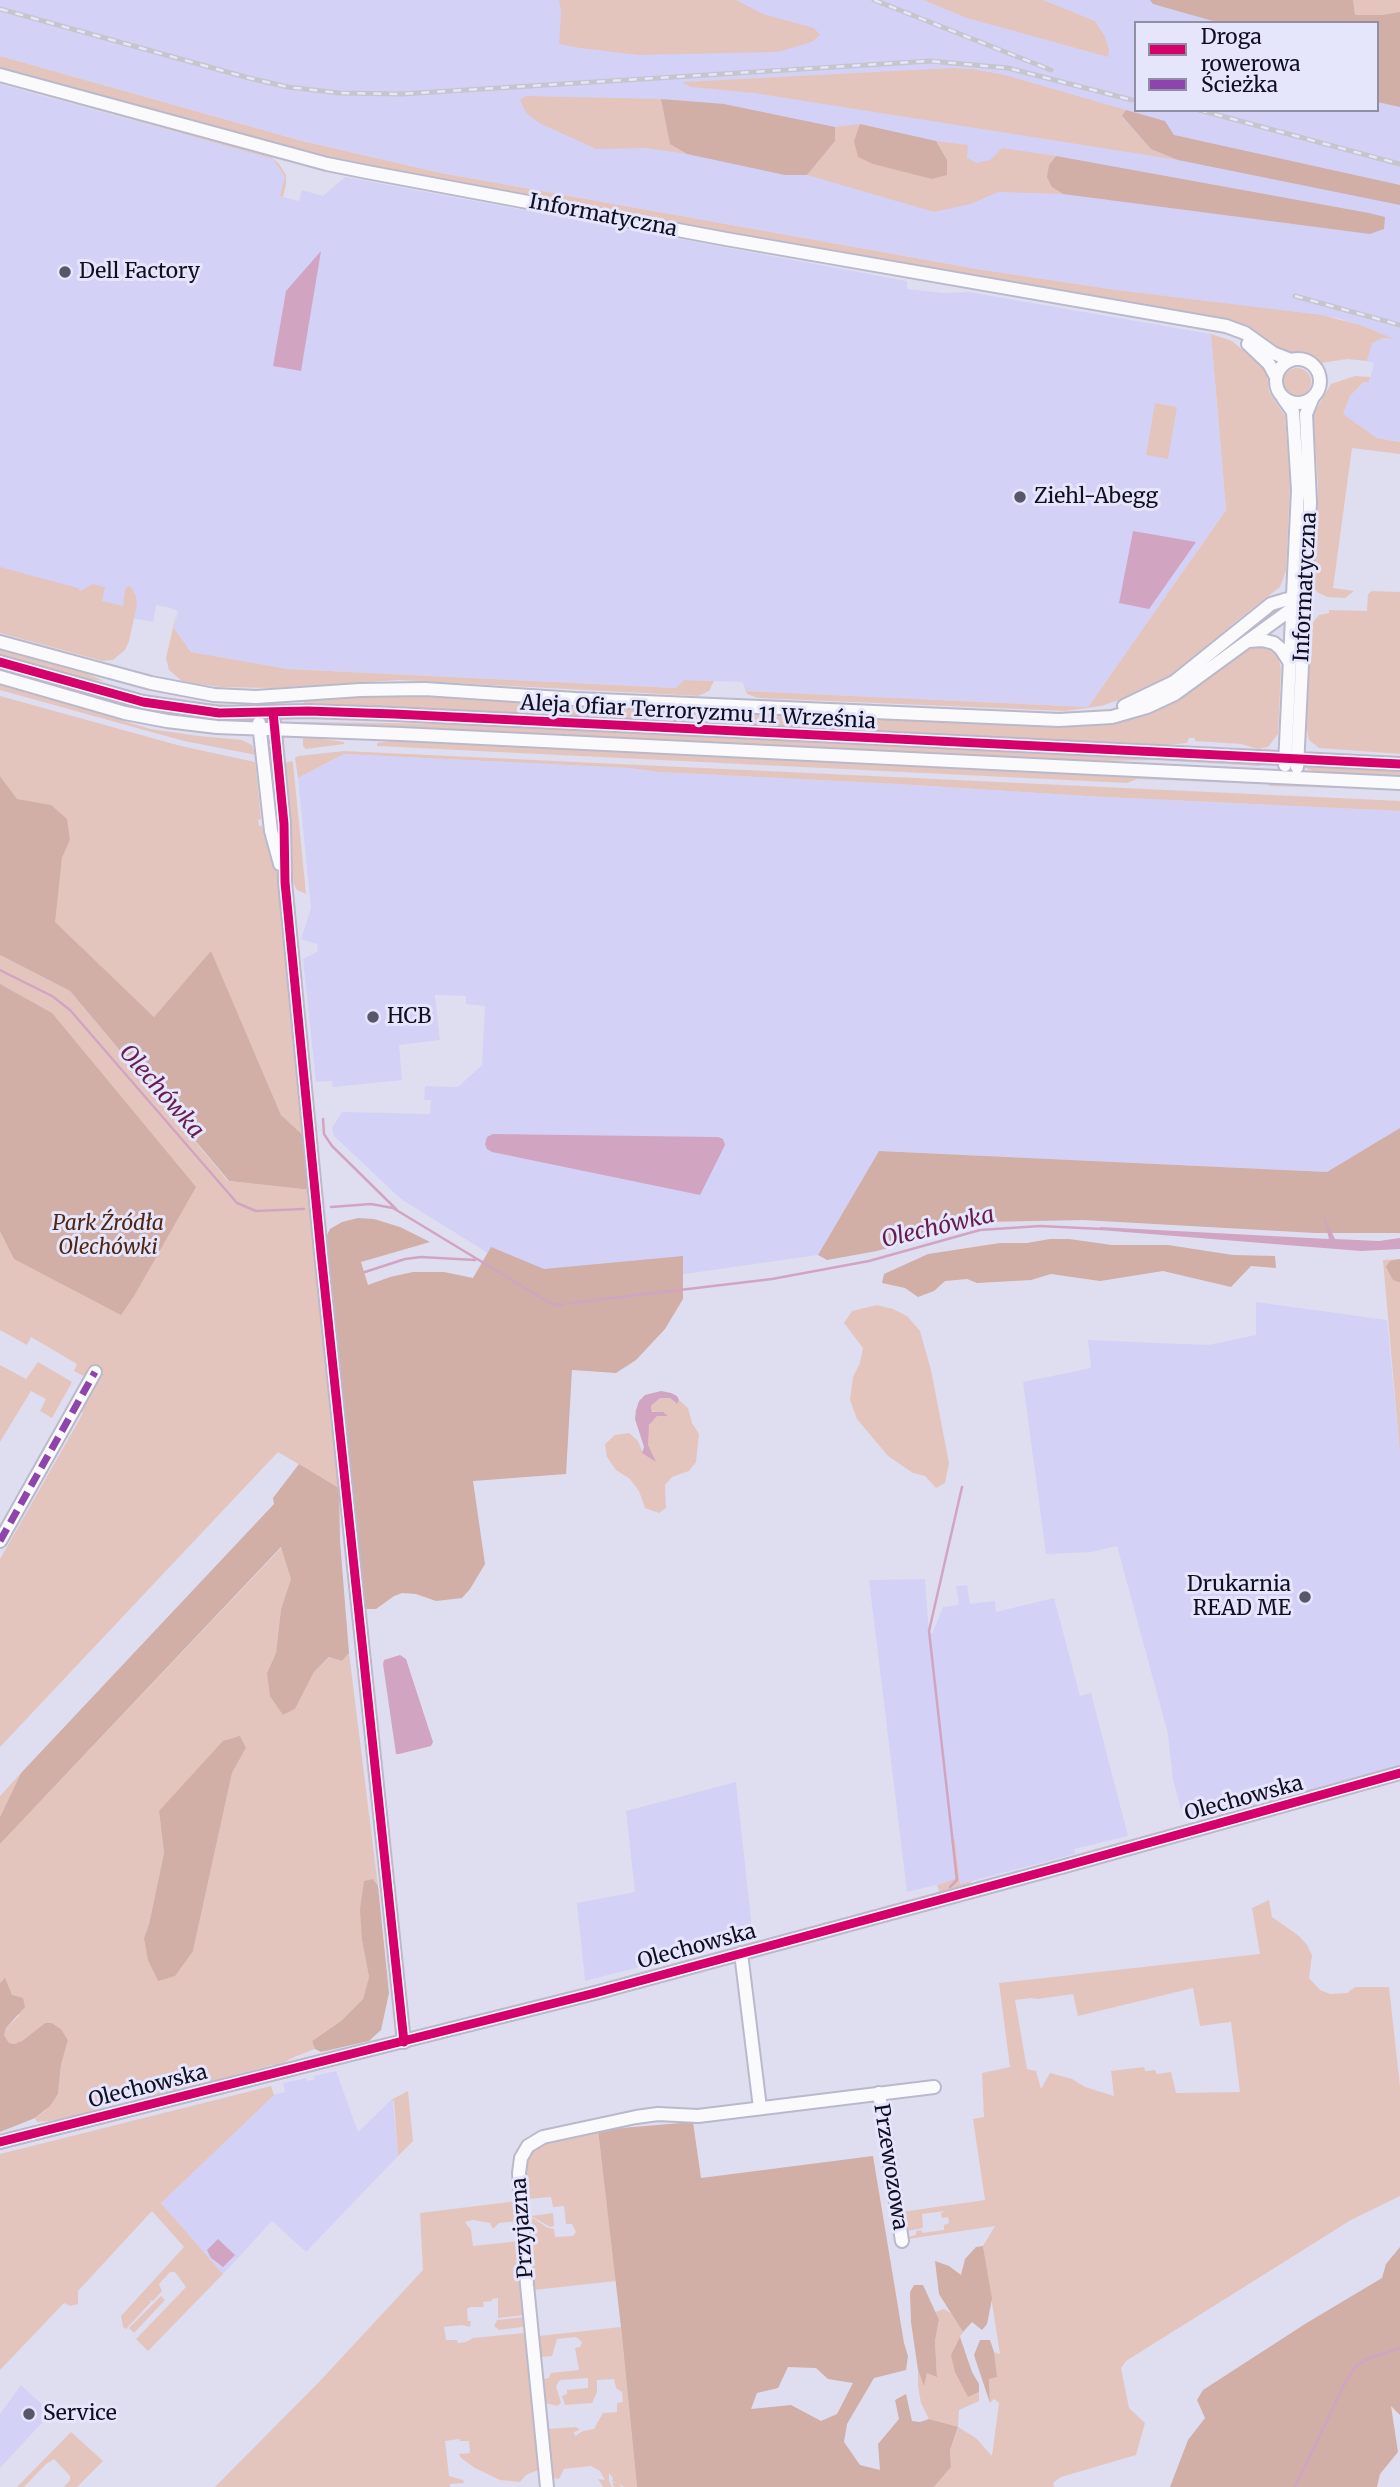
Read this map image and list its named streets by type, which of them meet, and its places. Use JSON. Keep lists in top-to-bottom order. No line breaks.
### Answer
{"streets":{"street":["Informatyczna","Aleja Ofiar Terroryzmu 11 Września","Olechowska","Przewozowa","Przyjazna"]},"crossings":[["Informatyczna","Aleja Ofiar Terroryzmu 11 Września"],["Przewozowa","Przyjazna"]],"water":["Olechówka"],"parks":["Park Źródła Olechówki"],"places":["Dell Factory","Ziehl-Abegg","HCB","Drukarnia READ ME","Service"],"legend":["Droga rowerowa","Ścieżka"]}
